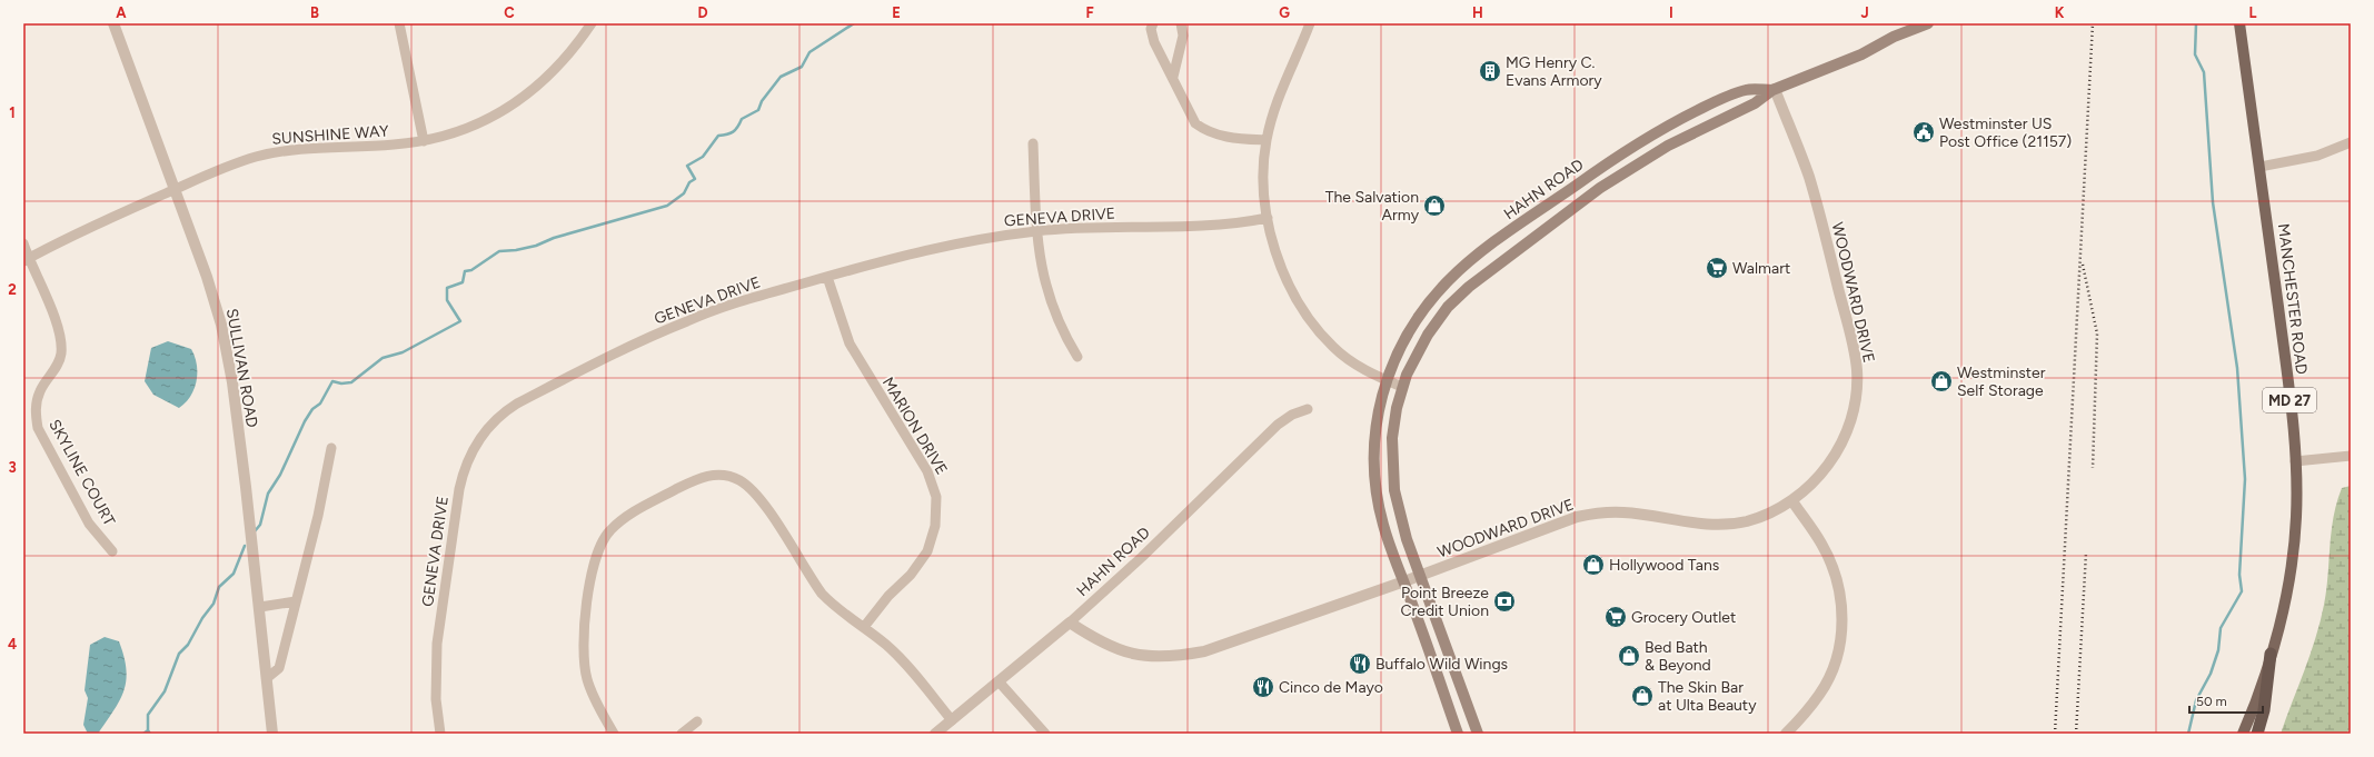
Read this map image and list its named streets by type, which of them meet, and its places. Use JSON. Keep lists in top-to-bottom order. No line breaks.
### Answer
{"streets":{"main road":["HAHN ROAD","MANCHESTER ROAD","MD 27"],"street":["SUNSHINE WAY","GENEVA DRIVE","WOODWARD DRIVE","SULLIVAN ROAD","MARION DRIVE","SKYLINE COURT"]},"crossings":[["SUNSHINE WAY","SULLIVAN ROAD"],["SUNSHINE WAY","SKYLINE COURT"],["HAHN ROAD","WOODWARD DRIVE"],["GENEVA DRIVE","MARION DRIVE"]],"places":{"building":["MG Henry C. Evans Armory"],"public building":["Westminster US Post Office (21157)"],"shop":["The Salvation Army","Westminster Self Storage","Hollywood Tans","Bed Bath & Beyond","The Skin Bar at Ulta Beauty"],"supermarket":["Walmart","Grocery Outlet"],"bank":["Point Breeze Credit Union"],"restaurant":["Buffalo Wild Wings","Cinco de Mayo"]},"scale_bar":"50 m","grid":{"columns":["A","B","C","D","E","F","G","H","I","J","K","L"],"rows":["1","2","3","4"]}}
